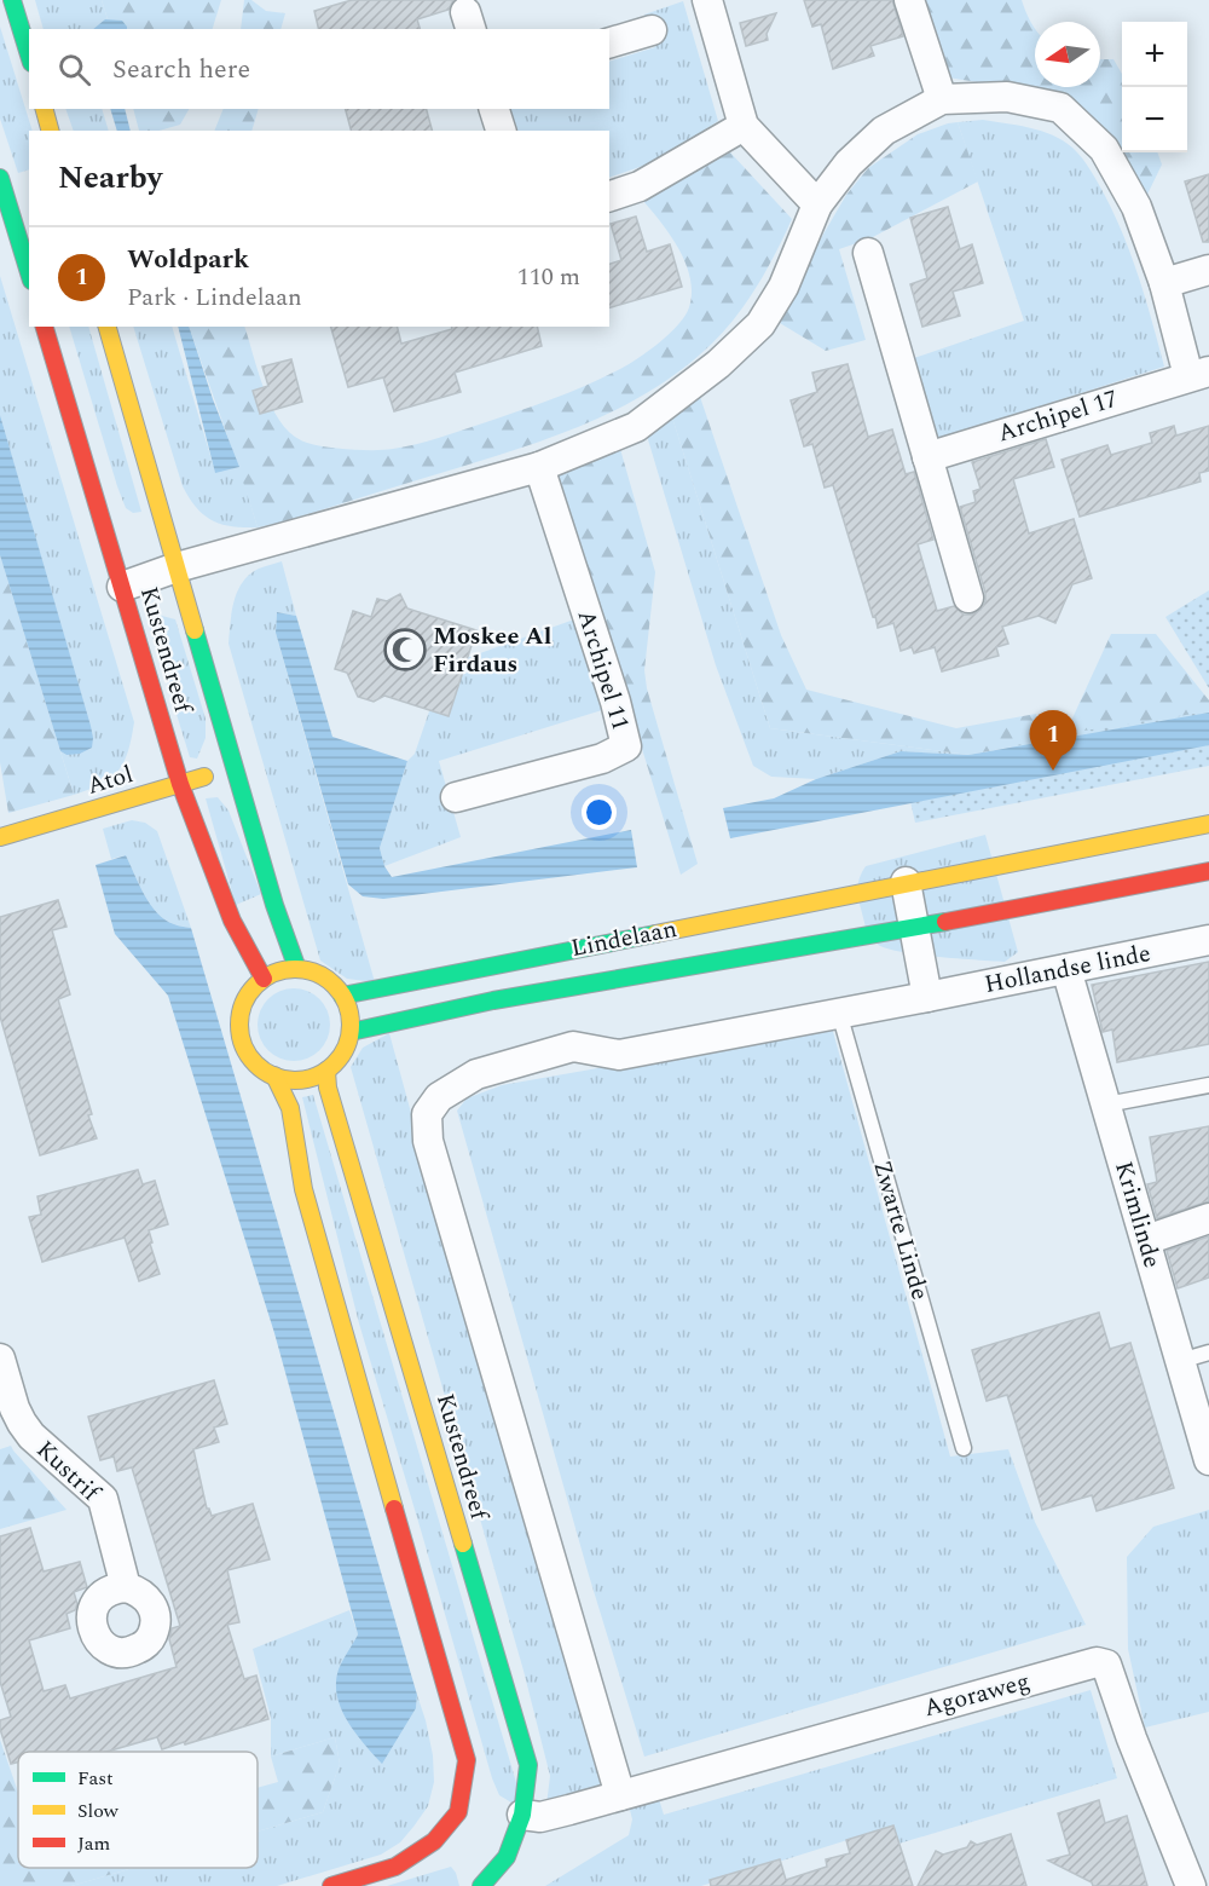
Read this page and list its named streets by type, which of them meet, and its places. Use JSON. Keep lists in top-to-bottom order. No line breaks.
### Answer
{"streets":{"main road":["Kustendreef","Atol","Lindelaan"],"street":["Archipel 17","Archipel 11","Hollandse linde","Krimlinde","Kustrif","Agoraweg"],"lane":["Zwarte Linde"]},"crossings":[["Kustendreef","Atol"],["Kustendreef","Lindelaan"],["Hollandse linde","Krimlinde"],["Hollandse linde","Zwarte Linde"],["Hollandse linde","Agoraweg"]],"places":{"mosque":["Moskee Al Firdaus"]},"legend":["Fast","Slow","Jam"],"north":"left","page":{"map_buttons":["+","−"],"search":"Search here","heading":"Nearby","list":[{"mark":"1","name":"Woldpark","note":"Park · Lindelaan","value":"110 m"}],"pins":"1"}}
